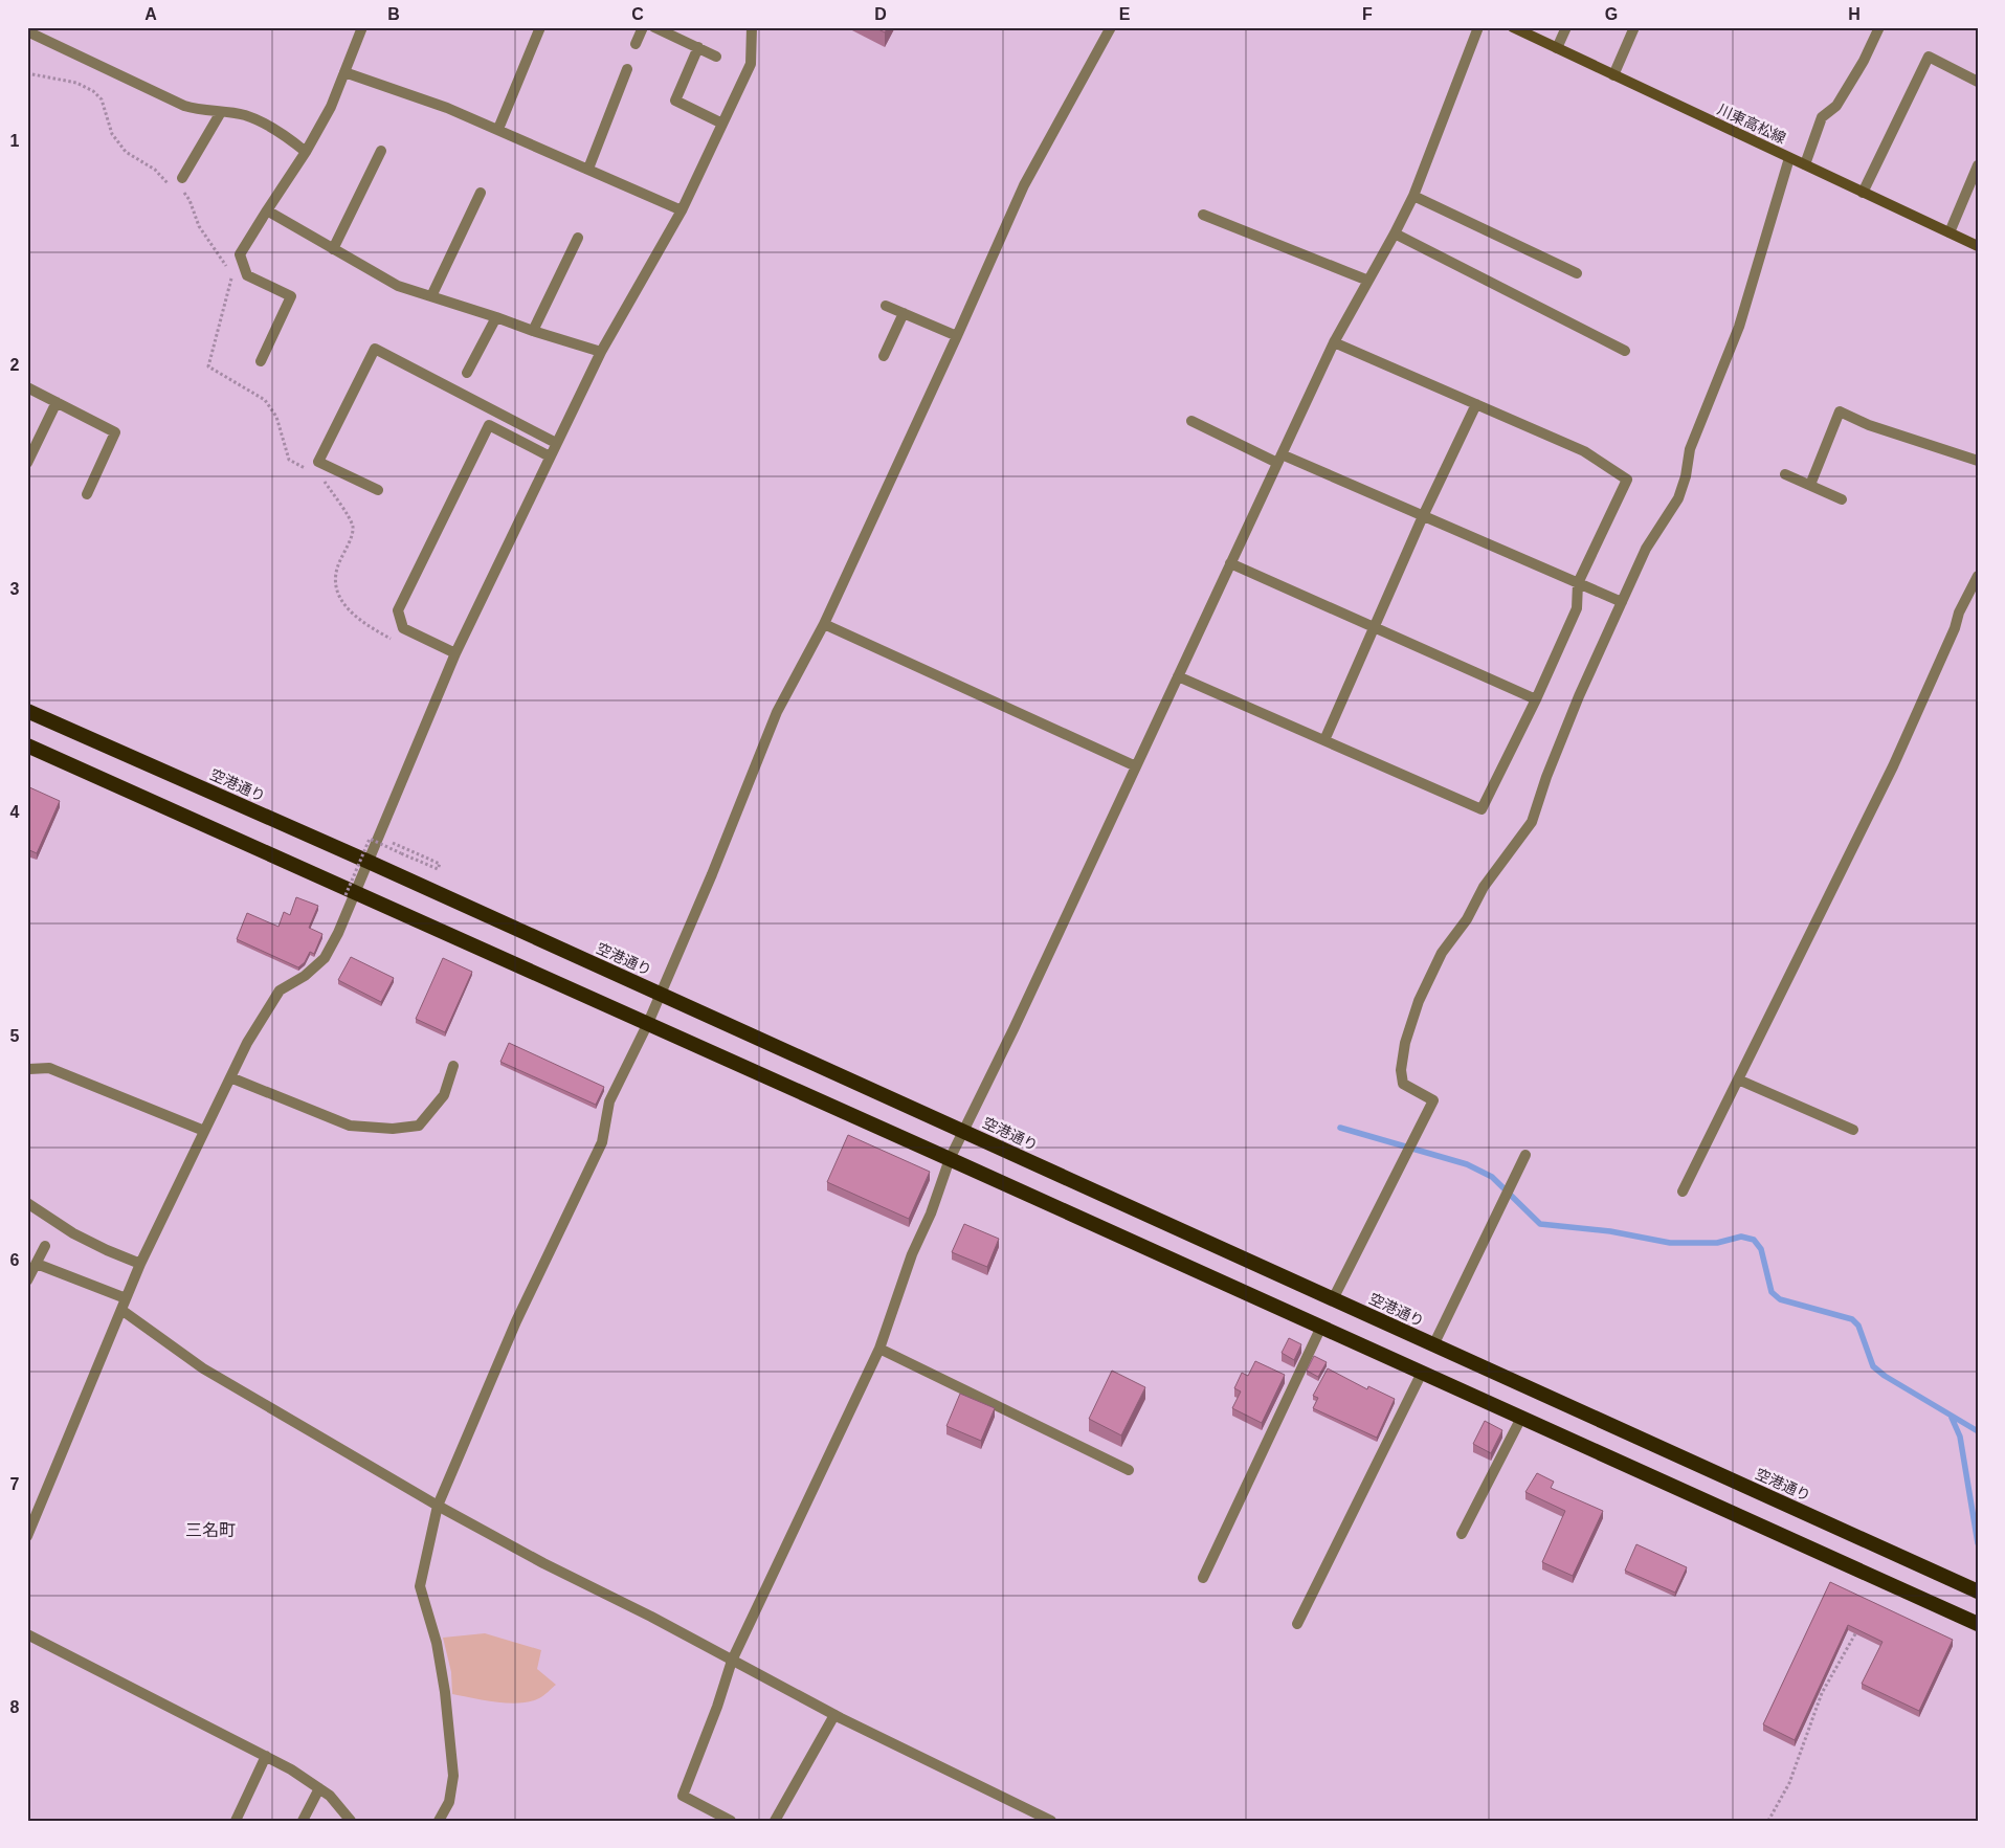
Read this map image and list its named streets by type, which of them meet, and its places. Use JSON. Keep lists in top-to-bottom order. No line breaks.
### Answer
{"streets":{"highway":["空港通り"],"main road":["川東高松線"]},"districts":["三名町"],"grid":{"columns":["A","B","C","D","E","F","G","H"],"rows":["1","2","3","4","5","6","7","8"]}}
